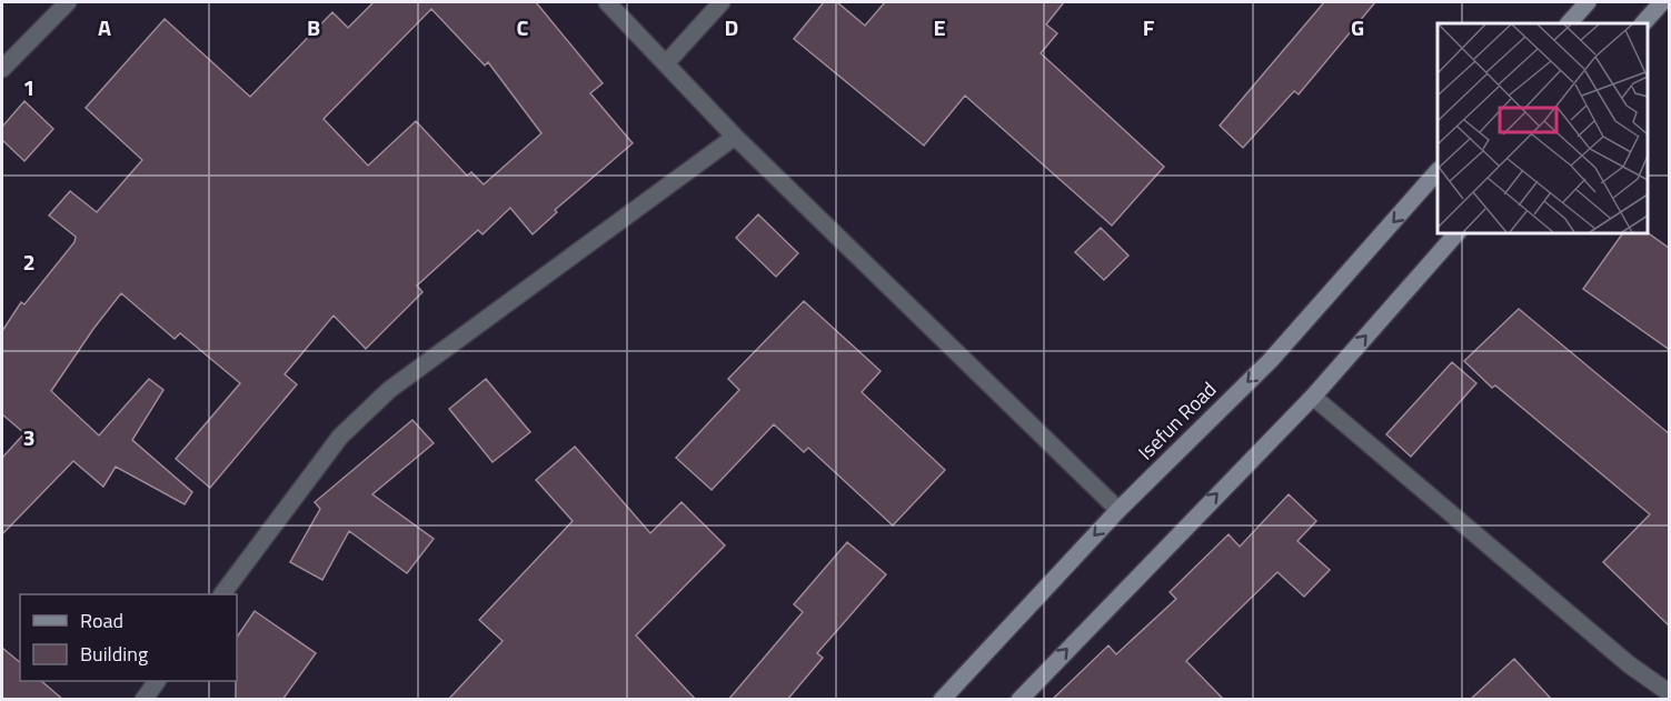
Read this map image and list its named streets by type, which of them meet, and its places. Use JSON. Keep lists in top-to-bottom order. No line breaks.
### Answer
{"streets":{"street":["Isefun Road"]},"legend":["Road","Building"],"grid":{"columns":["A","B","C","D","E","F","G"],"rows":["1","2","3"]}}
